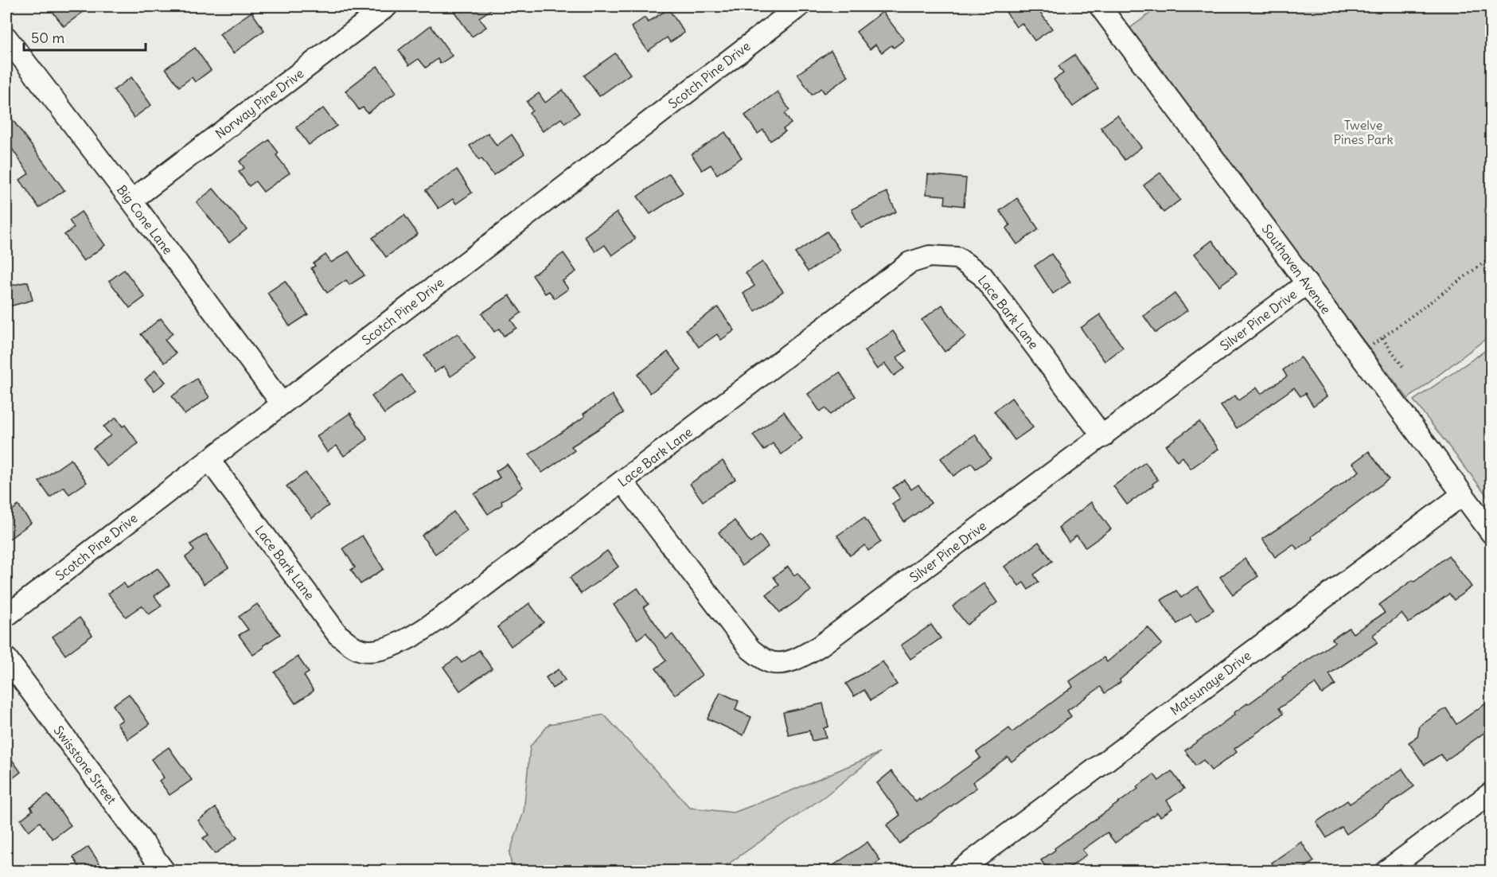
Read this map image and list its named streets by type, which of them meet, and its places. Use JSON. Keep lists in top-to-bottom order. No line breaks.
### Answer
{"streets":{"street":["Scotch Pine Drive","Norway Pine Drive","Big Cone Lane","Southaven Avenue","Lace Bark Lane","Silver Pine Drive","Matsunaye Drive","Swisstone Street"]},"crossings":[["Scotch Pine Drive","Big Cone Lane"],["Scotch Pine Drive","Lace Bark Lane"],["Norway Pine Drive","Big Cone Lane"],["Southaven Avenue","Silver Pine Drive"],["Southaven Avenue","Matsunaye Drive"],["Lace Bark Lane","Silver Pine Drive"]],"parks":["Twelve Pines Park"],"scale_bar":"50 m"}
